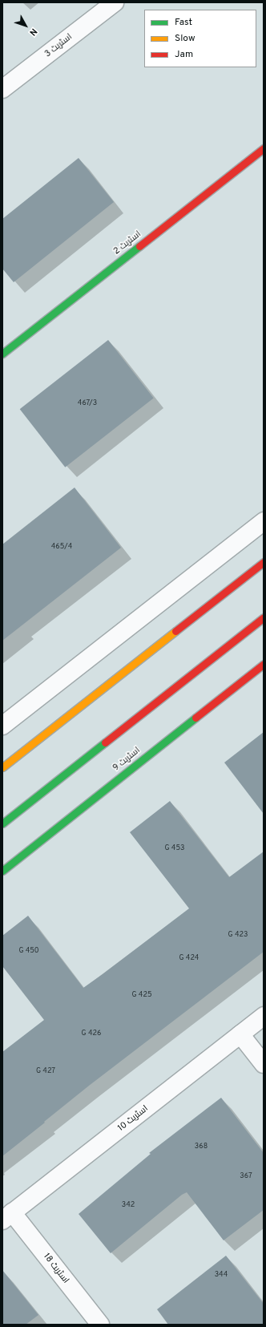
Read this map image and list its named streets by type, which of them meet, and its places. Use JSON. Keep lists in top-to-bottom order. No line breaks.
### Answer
{"streets":{"street":["اسٹریٹ 3","اسٹریٹ 2","اسٹریٹ 9","اسٹریٹ 10","اسٹریٹ 18"]},"crossings":[["اسٹریٹ 10","اسٹریٹ 18"]],"house_numbers":["467/3","465/4","G 453","G 423","G 450","G 424","G 425","G 426","G 427","368","367","342","344"],"legend":["Fast","Slow","Jam"],"north":"bottom right"}
